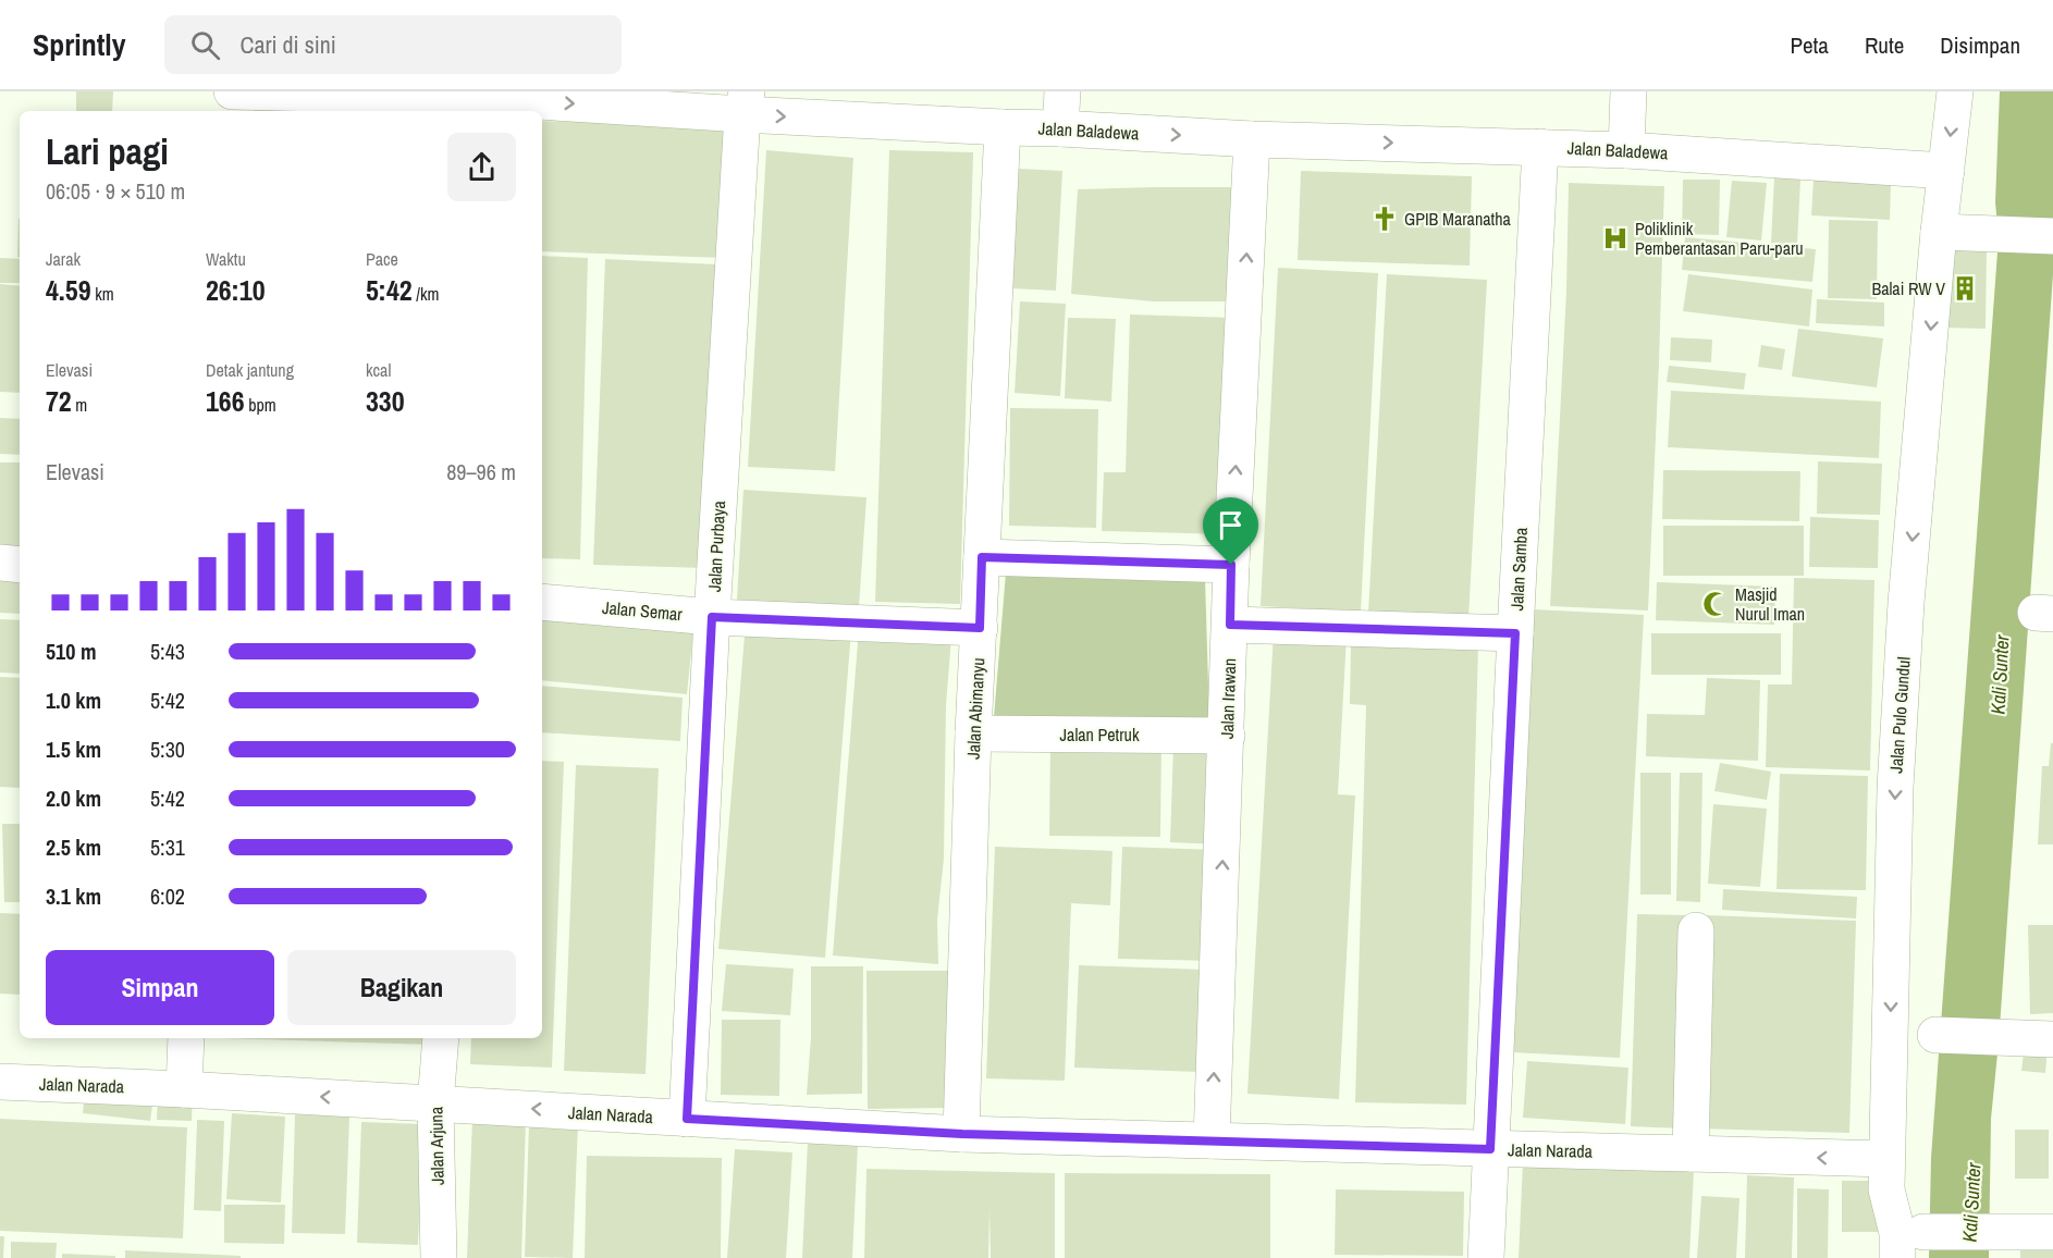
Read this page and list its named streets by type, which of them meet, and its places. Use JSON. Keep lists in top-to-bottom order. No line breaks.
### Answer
{"streets":{"street":["Jalan Baladewa","Jalan Purbaya","Jalan Samba","Jalan Semar","Jalan Irawan","Jalan Abimanyu","Jalan Pulo Gundul","Jalan Petruk","Jalan Narada","Jalan Arjuna"]},"crossings":[["Jalan Baladewa","Jalan Purbaya"],["Jalan Baladewa","Jalan Samba"],["Jalan Baladewa","Jalan Irawan"],["Jalan Baladewa","Jalan Abimanyu"],["Jalan Baladewa","Jalan Pulo Gundul"],["Jalan Purbaya","Jalan Semar"],["Jalan Purbaya","Jalan Narada"],["Jalan Samba","Jalan Narada"],["Jalan Semar","Jalan Abimanyu"],["Jalan Irawan","Jalan Petruk"],["Jalan Irawan","Jalan Narada"],["Jalan Abimanyu","Jalan Petruk"],["Jalan Abimanyu","Jalan Narada"],["Jalan Pulo Gundul","Jalan Narada"],["Jalan Narada","Jalan Arjuna"]],"one_way":["Jalan Baladewa","Jalan Irawan","Jalan Pulo Gundul","Jalan Narada"],"water":["Kali Sunter"],"places":{"church":["GPIB Maranatha"],"hospital":["Poliklinik Pemberantasan Paru-paru"],"building":["Balai RW V"],"mosque":["Masjid Nurul Iman"]},"page":{"header":"Sprintly","search":"Cari di sini","nav":["Peta","Rute","Disimpan"],"heading":["Lari pagi","06:05 · 9 × 510 m"],"stats":[["Jarak","4.59 km"],["Waktu","26:10"],["Pace","5:42 /km"],["Elevasi","72 m"],["Detak jantung","166 bpm"],["kcal","330"]],"chart":["Elevasi","89–96 m"],"list":[{"name":"510 m","note":"5:43"},{"name":"1.0 km","note":"5:42"},{"name":"1.5 km","note":"5:30"},{"name":"2.0 km","note":"5:42"},{"name":"2.5 km","note":"5:31"},{"name":"3.1 km","note":"6:02"}],"buttons":["Simpan","Bagikan"]}}
